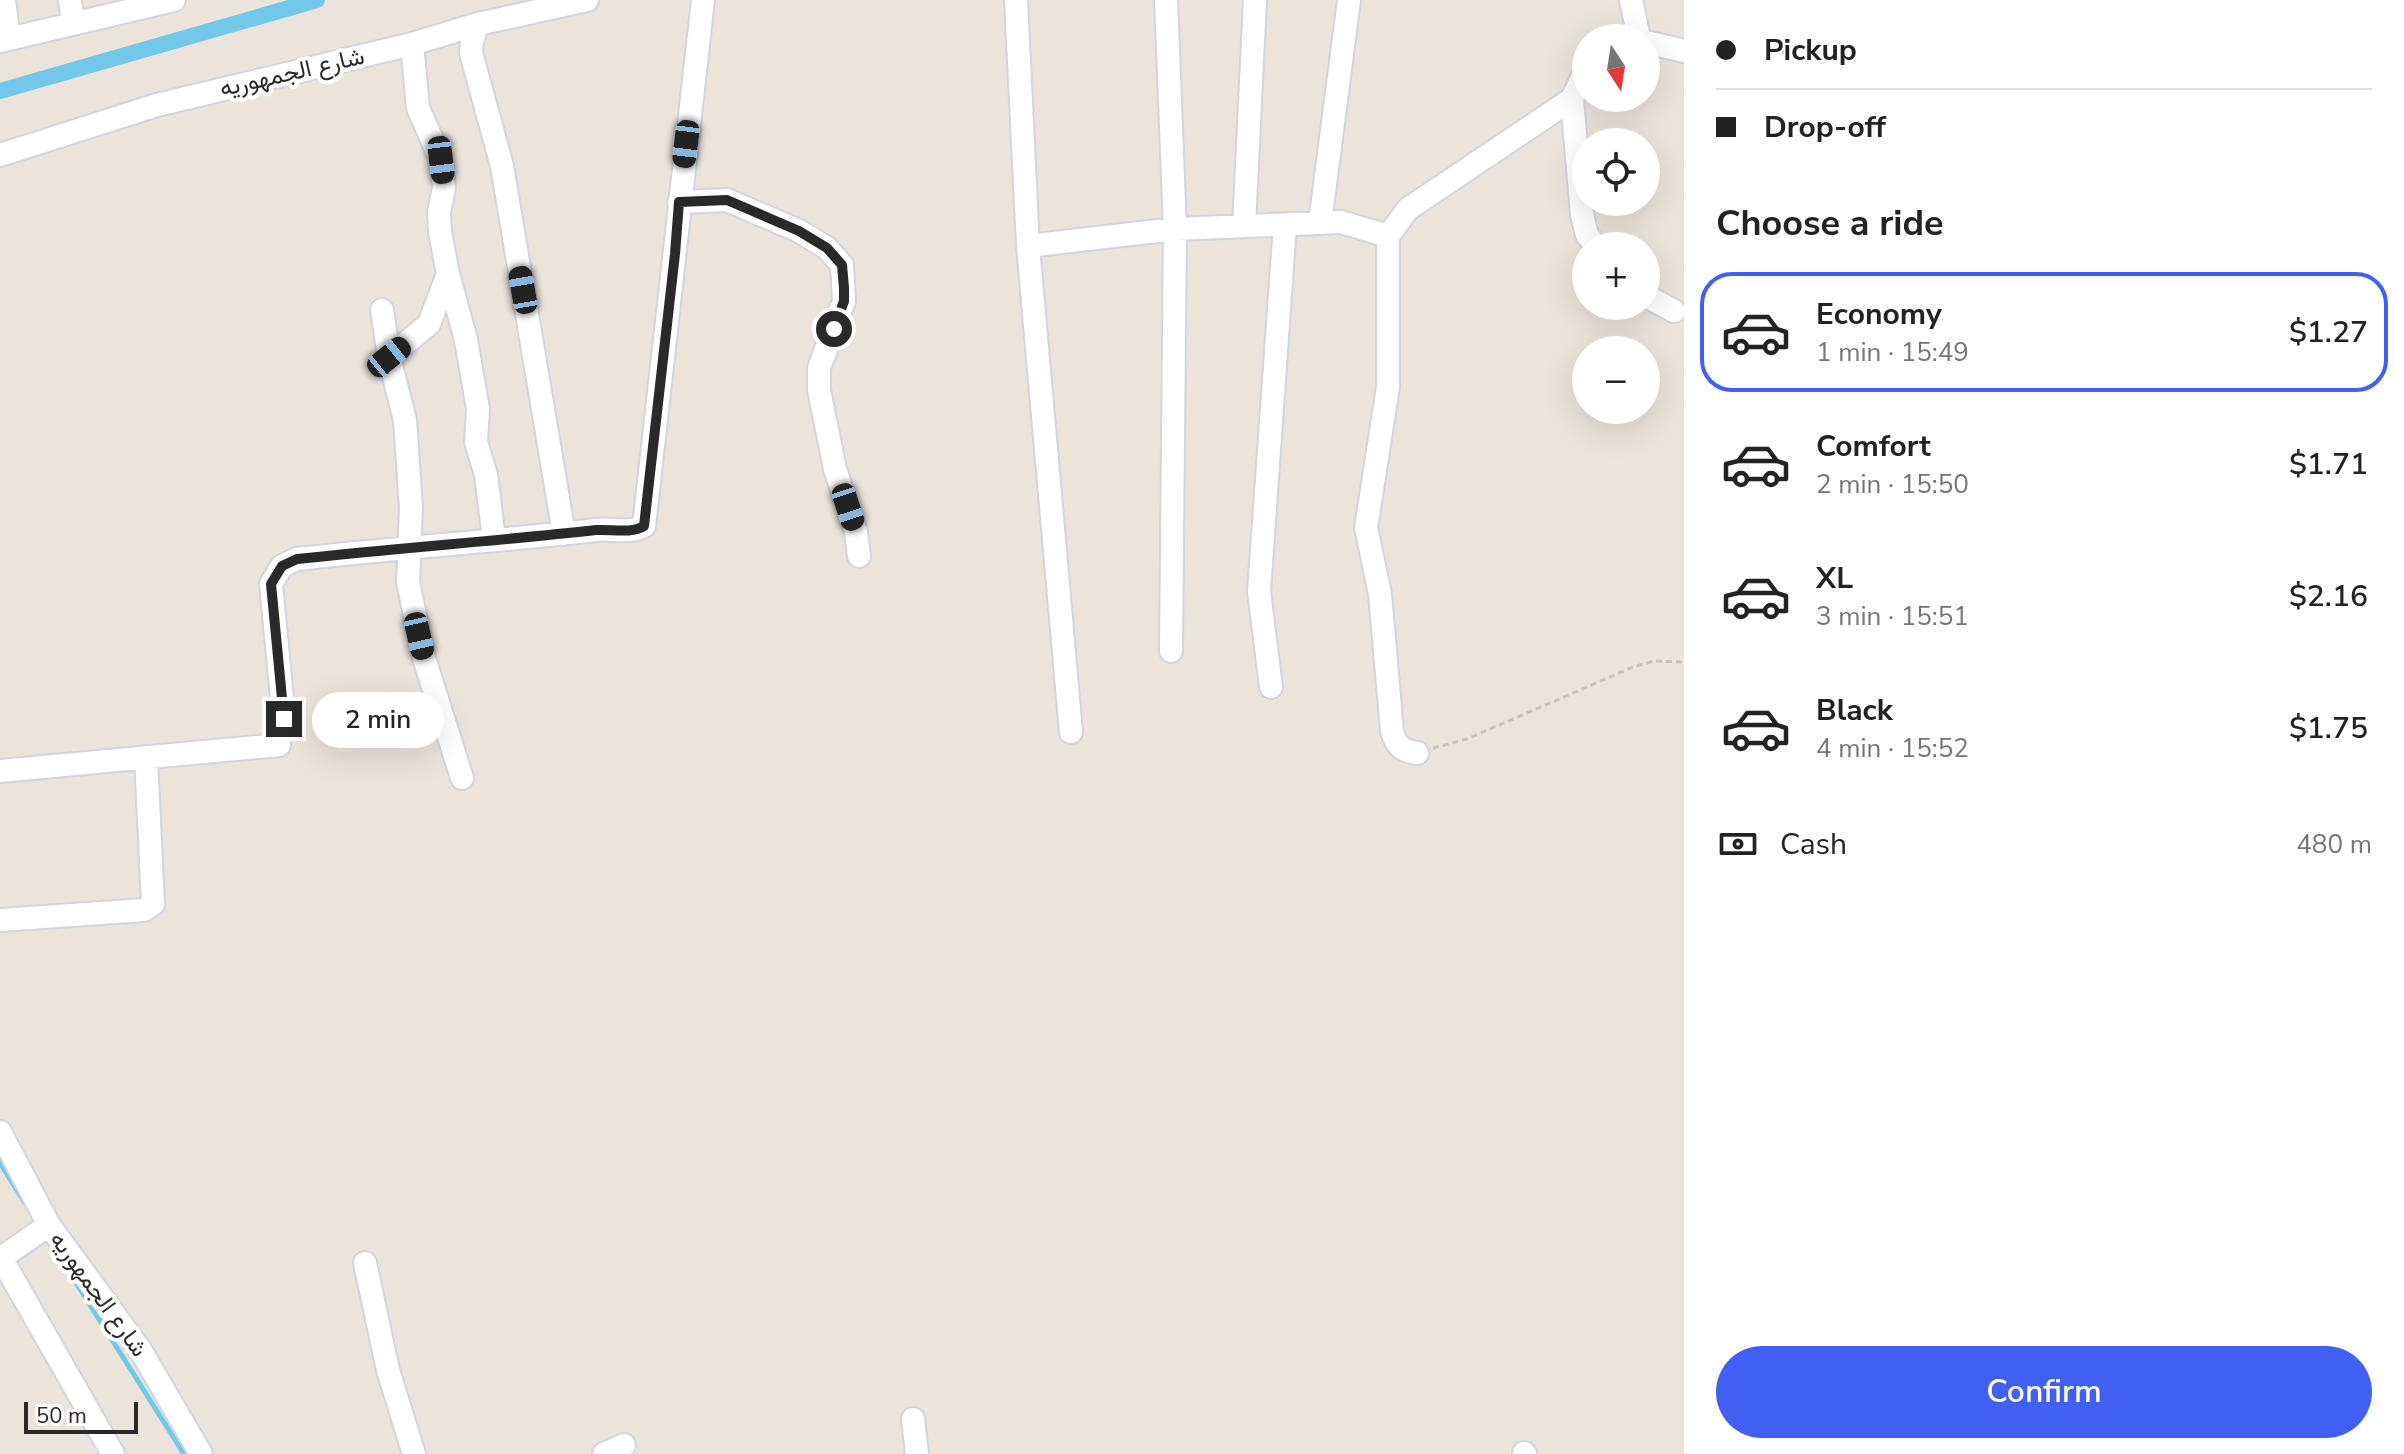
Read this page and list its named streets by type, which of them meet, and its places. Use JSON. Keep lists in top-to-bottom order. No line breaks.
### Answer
{"streets":{"street":["شارع الجمهوريه"]},"scale_bar":"50 m","north":"bottom","page":{"banner":["Pickup","Drop-off"],"map_buttons":["+","−"],"heading":"Choose a ride","list":[{"name":"Economy","note":"1 min · 15:49","value":"$1.27"},{"name":"Comfort","note":"2 min · 15:50","value":"$1.71"},{"name":"XL","note":"3 min · 15:51","value":"$2.16"},{"name":"Black","note":"4 min · 15:52","value":"$1.75"}],"bubble":"2 min","pay":["Cash","480 m"],"buttons":"Confirm","scale":"50 m"}}
